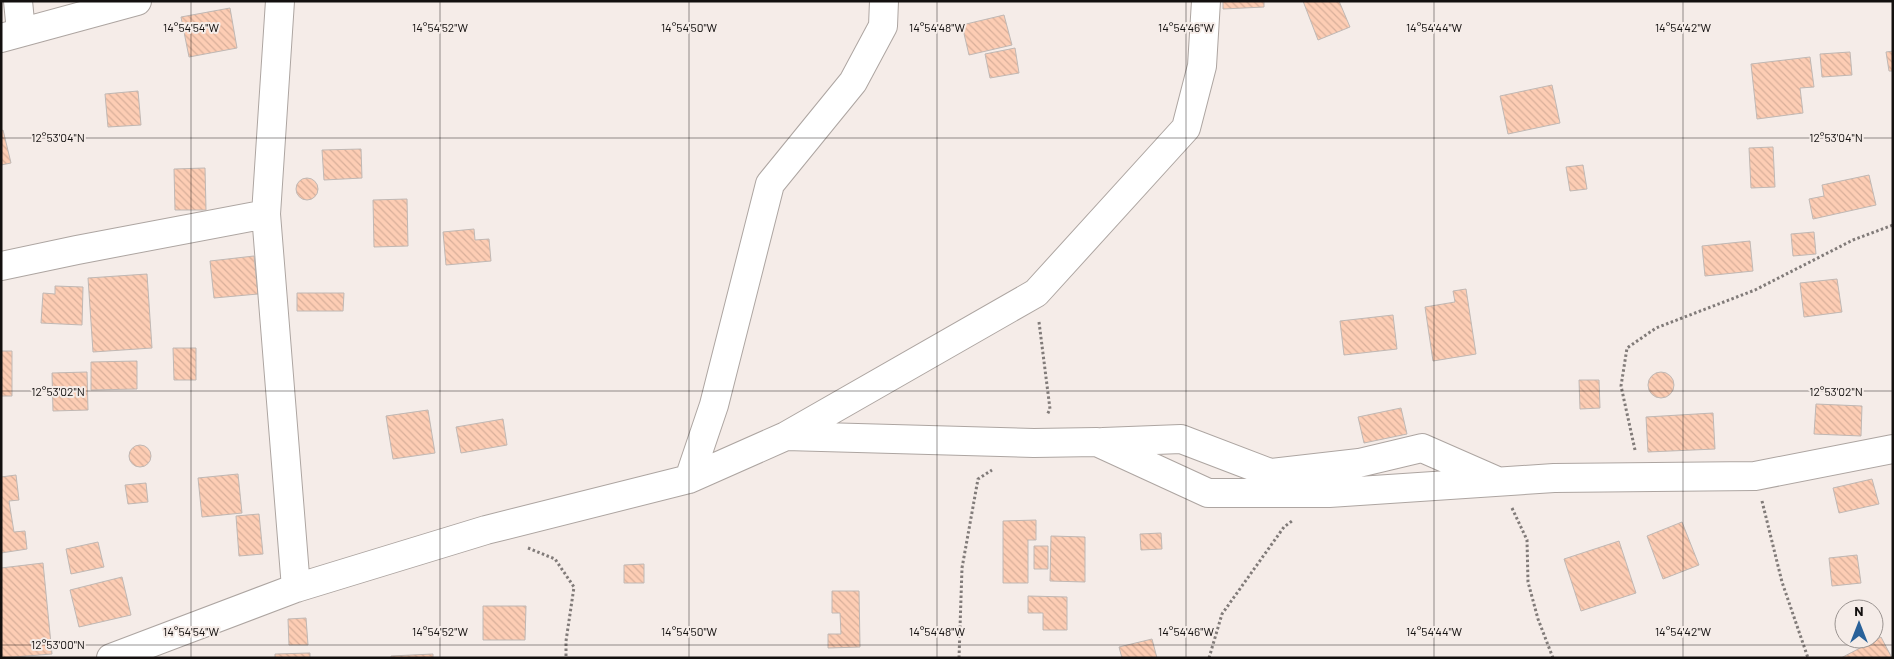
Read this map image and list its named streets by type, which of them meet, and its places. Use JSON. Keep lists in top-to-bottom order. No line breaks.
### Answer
{"north":"top","coordinates":["14°54'54\"W","14°54'52\"W","14°54'50\"W","14°54'48\"W","14°54'46\"W","14°54'44\"W","14°54'42\"W","12°53'04\"N","12°53'02\"N","12°53'00\"N"]}
